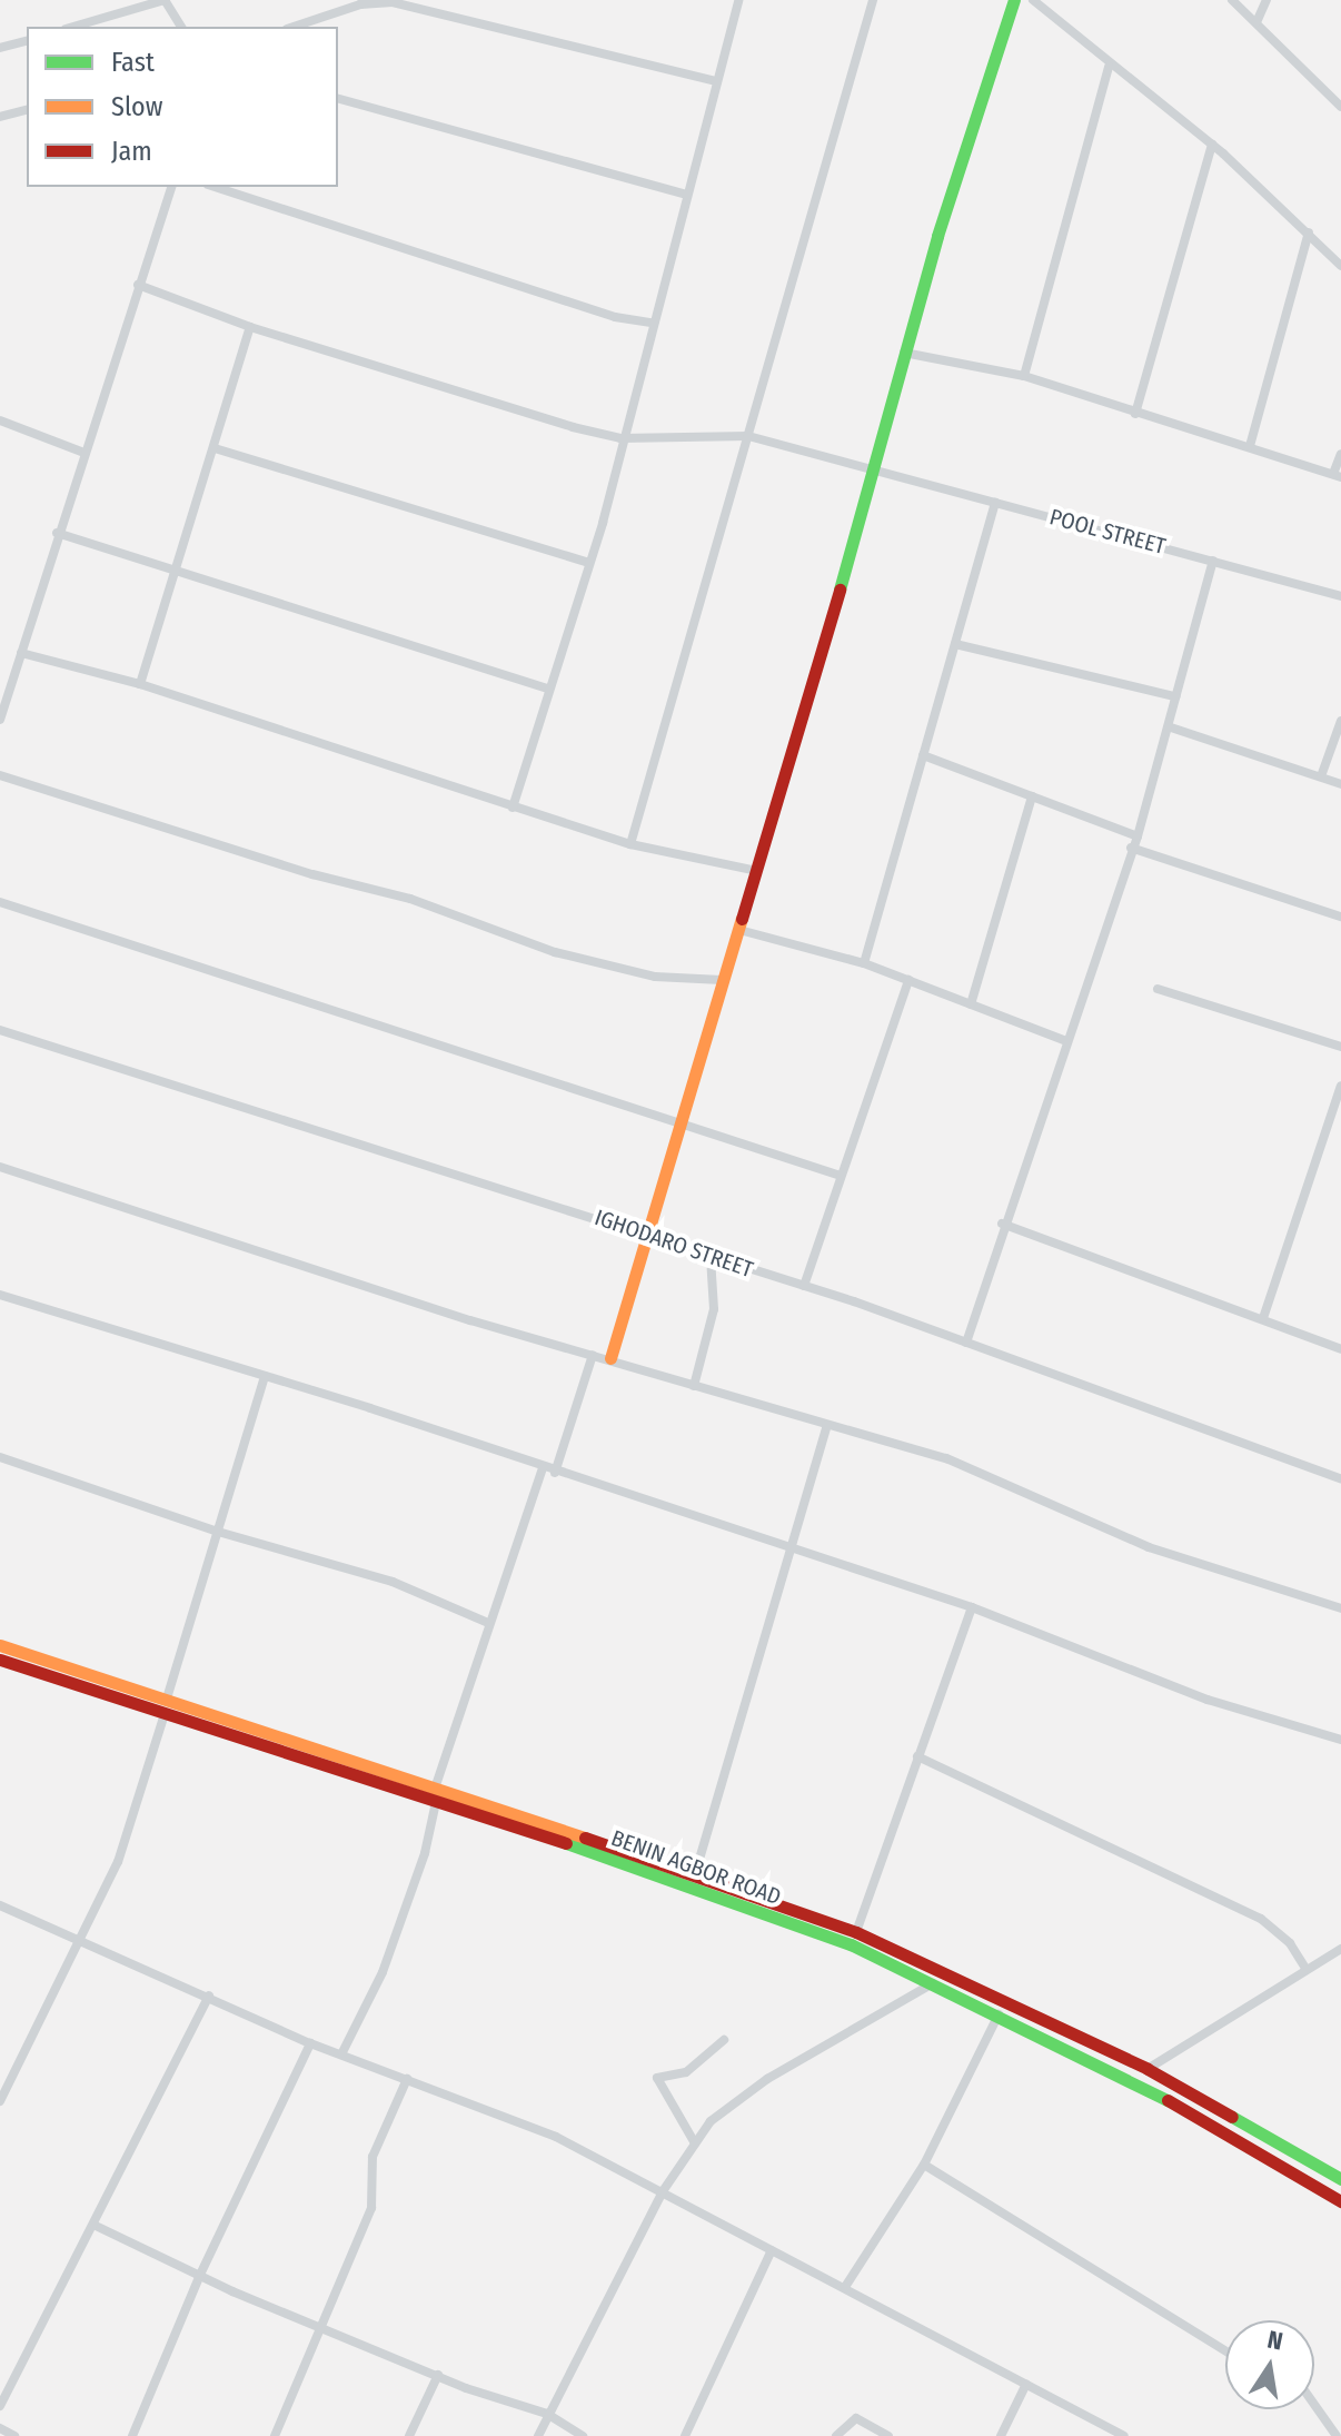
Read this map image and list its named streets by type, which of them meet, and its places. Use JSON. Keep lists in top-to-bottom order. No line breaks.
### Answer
{"streets":{"main road":["BENIN AGBOR ROAD"],"street":["POOL STREET","IGHODARO STREET"]},"legend":["Fast","Slow","Jam"],"north":"top"}
